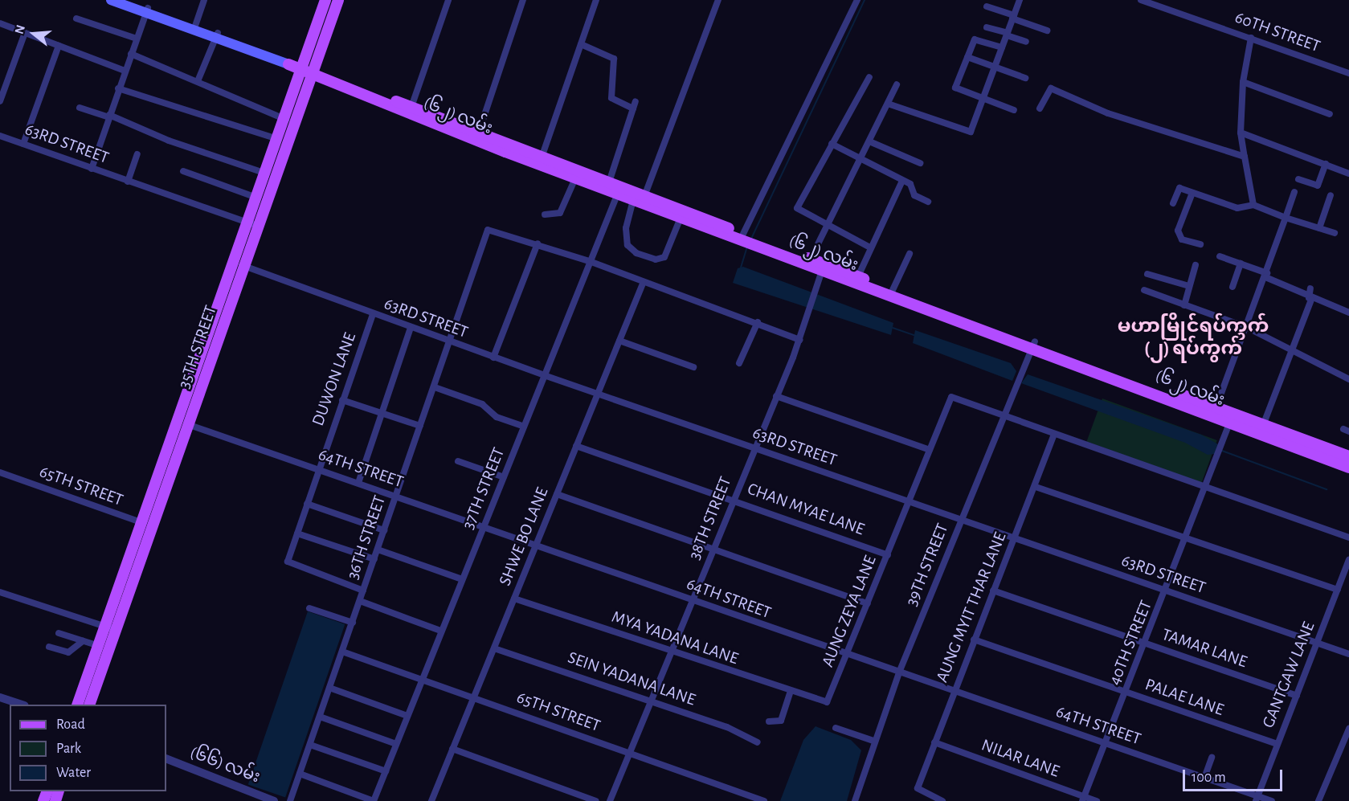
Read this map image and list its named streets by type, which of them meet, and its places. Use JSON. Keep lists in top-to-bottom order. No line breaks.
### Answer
{"streets":{"main road":["(၆၂) လမ်း","35TH STREET"],"street":["60TH STREET","63RD STREET","DUWON LANE","64TH STREET","65TH STREET","37TH STREET","CHAN MYAE LANE","38TH STREET","SHWE BO LANE","36TH STREET","39TH STREET","AUNG MYIT THAR LANE","AUNG ZEYA LANE","MYA YADANA LANE","40TH STREET","TAMAR LANE","GANTGAW LANE","SEIN YADANA LANE","PALAE LANE","NILAR LANE","(၆၆) လမ်း"]},"crossings":[["(၆၂) လမ်း","35TH STREET"],["(၆၂) လမ်း","37TH STREET"],["(၆၂) လမ်း","38TH STREET"],["(၆၂) လမ်း","39TH STREET"],["(၆၂) လမ်း","40TH STREET"],["63RD STREET","35TH STREET"],["63RD STREET","DUWON LANE"],["63RD STREET","37TH STREET"],["63RD STREET","38TH STREET"],["63RD STREET","SHWE BO LANE"],["63RD STREET","36TH STREET"],["63RD STREET","39TH STREET"],["63RD STREET","AUNG MYIT THAR LANE"],["63RD STREET","AUNG ZEYA LANE"],["63RD STREET","40TH STREET"],["63RD STREET","GANTGAW LANE"],["35TH STREET","64TH STREET"],["35TH STREET","65TH STREET"],["DUWON LANE","64TH STREET"],["DUWON LANE","36TH STREET"],["64TH STREET","37TH STREET"],["64TH STREET","38TH STREET"],["64TH STREET","SHWE BO LANE"],["64TH STREET","36TH STREET"],["64TH STREET","39TH STREET"],["64TH STREET","AUNG MYIT THAR LANE"],["64TH STREET","AUNG ZEYA LANE"],["64TH STREET","40TH STREET"],["64TH STREET","GANTGAW LANE"],["65TH STREET","37TH STREET"],["65TH STREET","38TH STREET"],["65TH STREET","SHWE BO LANE"],["65TH STREET","36TH STREET"],["CHAN MYAE LANE","38TH STREET"],["CHAN MYAE LANE","SHWE BO LANE"],["CHAN MYAE LANE","AUNG ZEYA LANE"],["38TH STREET","MYA YADANA LANE"],["38TH STREET","SEIN YADANA LANE"],["SHWE BO LANE","MYA YADANA LANE"],["SHWE BO LANE","SEIN YADANA LANE"],["39TH STREET","AUNG ZEYA LANE"],["AUNG MYIT THAR LANE","TAMAR LANE"],["AUNG MYIT THAR LANE","PALAE LANE"],["AUNG MYIT THAR LANE","NILAR LANE"],["AUNG ZEYA LANE","MYA YADANA LANE"],["40TH STREET","TAMAR LANE"],["40TH STREET","PALAE LANE"],["40TH STREET","NILAR LANE"],["TAMAR LANE","GANTGAW LANE"],["GANTGAW LANE","PALAE LANE"]],"districts":["မဟာမြိုင်ရပ်ကွက် (၂) ရပ်ကွက်"],"legend":["Road","Park","Water"],"scale_bar":"100 m","north":"left"}
